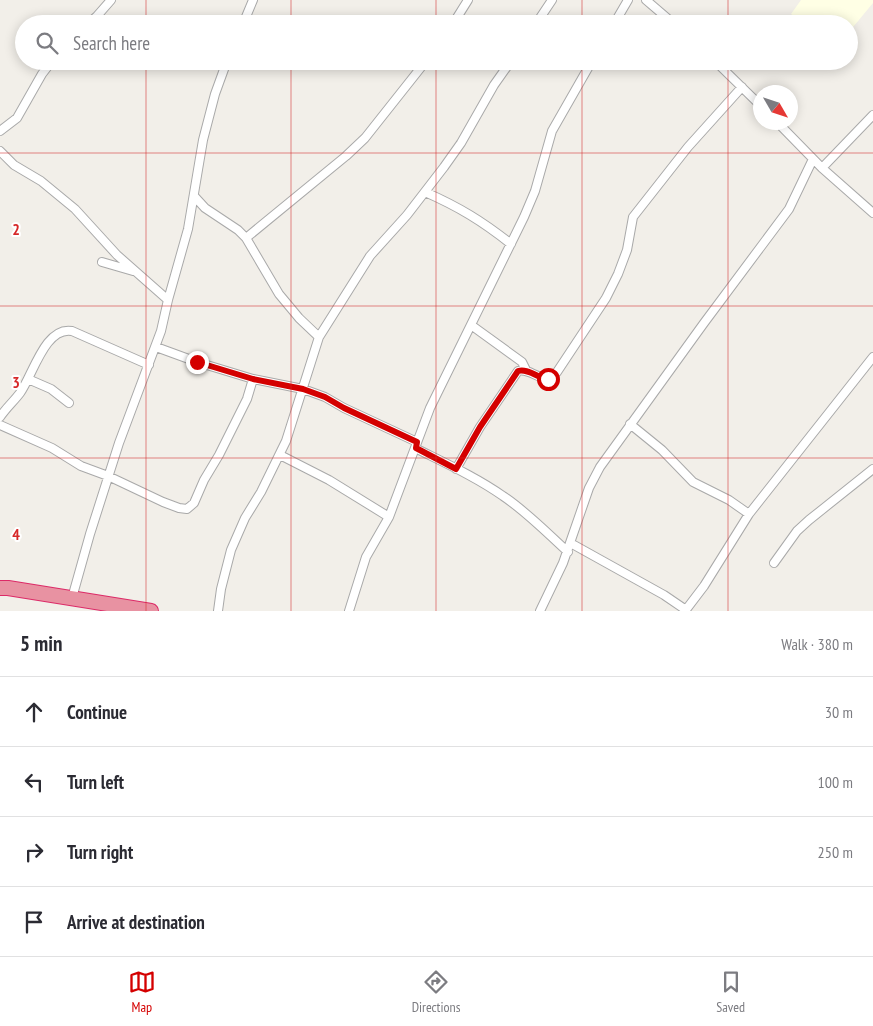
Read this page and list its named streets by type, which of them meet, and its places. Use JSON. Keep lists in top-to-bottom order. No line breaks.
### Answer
{"north":"bottom right","page":{"search":"Search here","heading":["5 min","Walk · 380 m"],"list":[["Continue","30 m"],["Turn left","100 m"],["Turn right","250 m"],"Arrive at destination"],"nav":["Map","Directions","Saved"]},"grid":{"rows":["2","3","4"]}}
